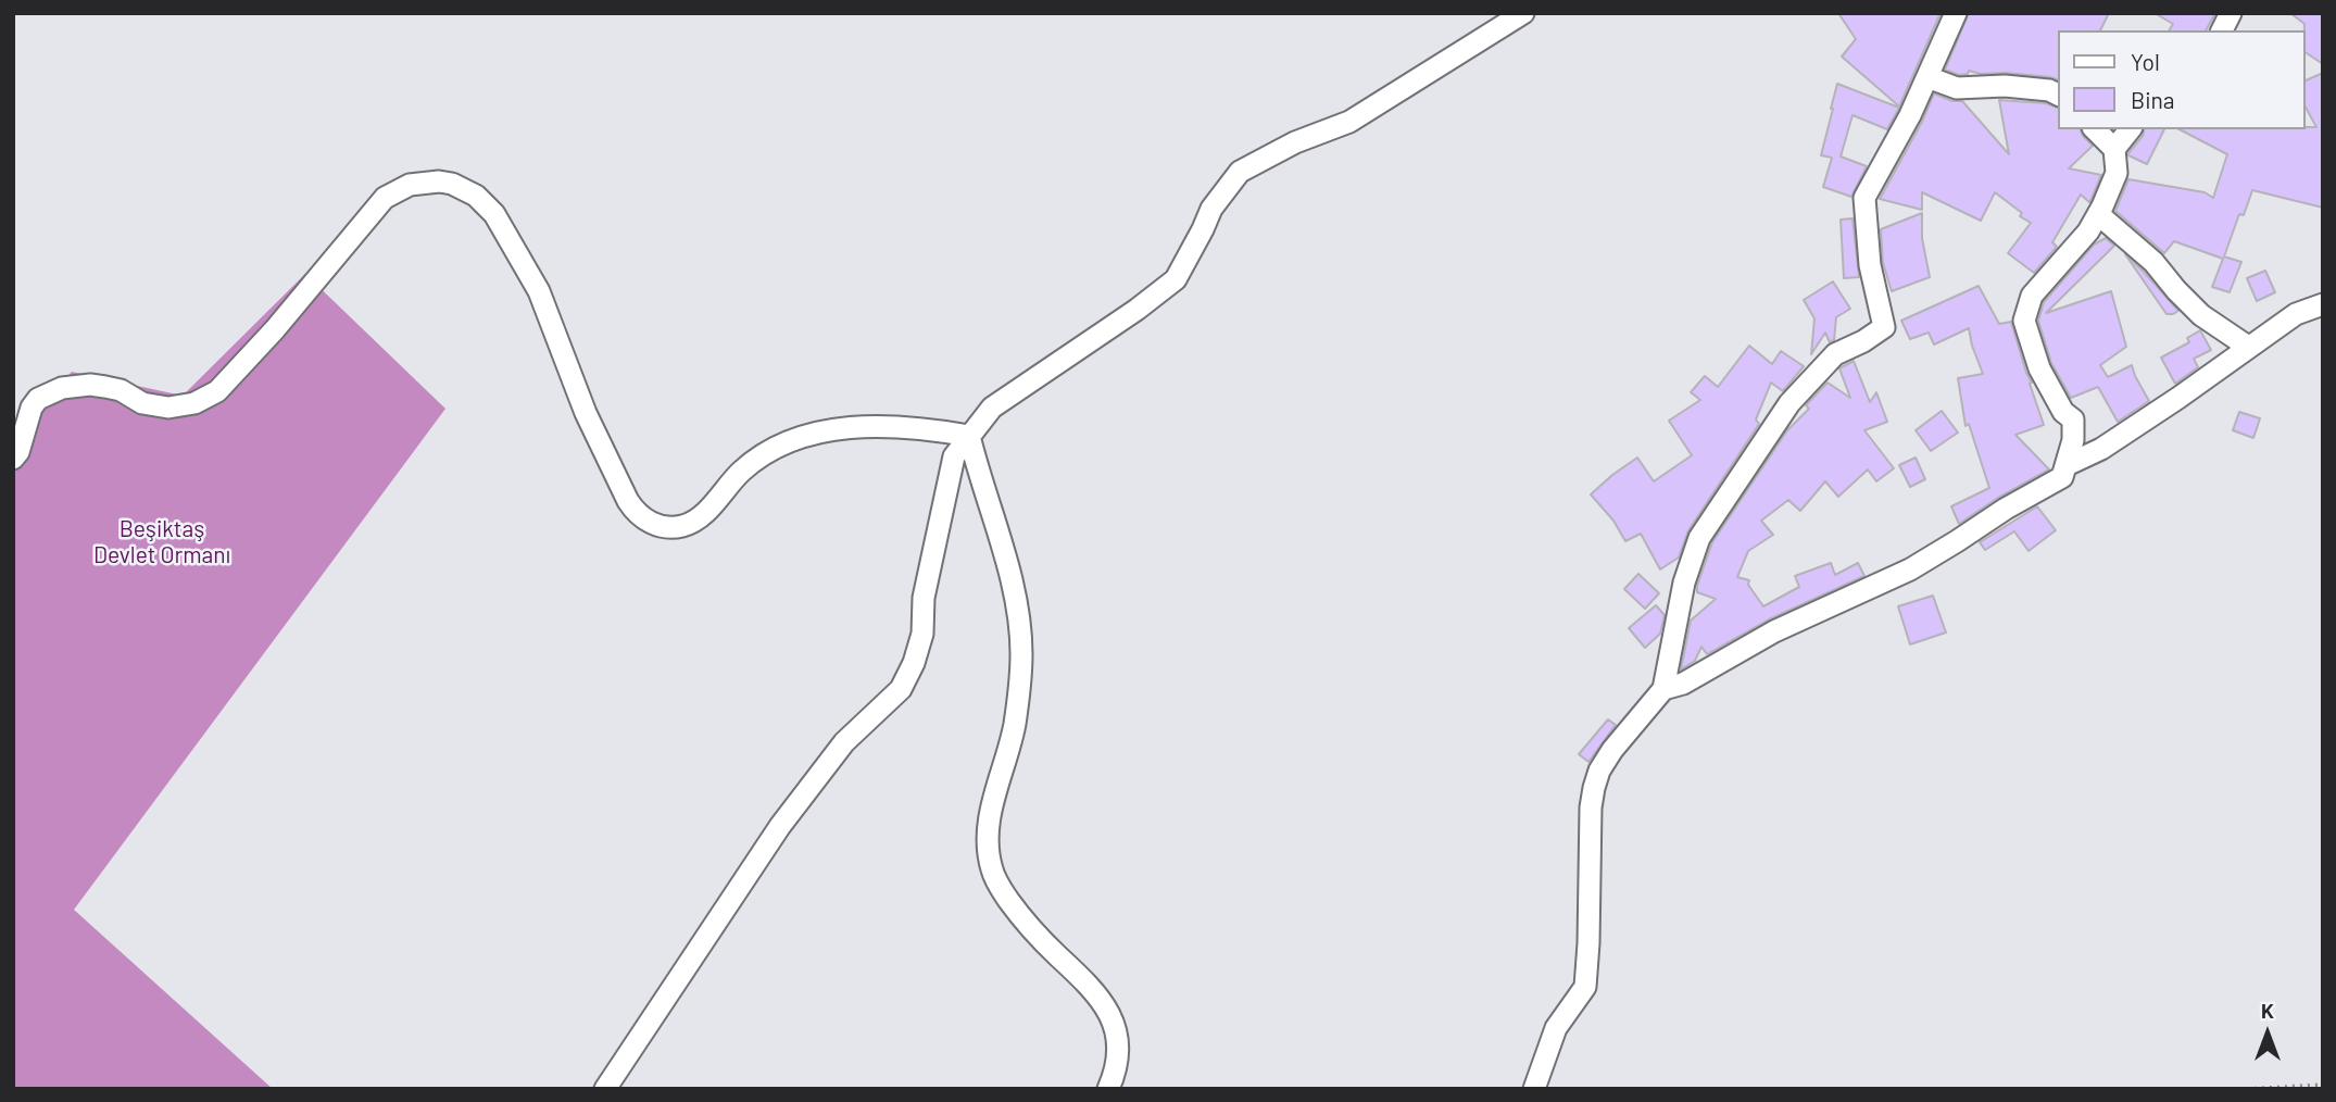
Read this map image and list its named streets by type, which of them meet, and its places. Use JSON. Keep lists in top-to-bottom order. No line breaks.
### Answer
{"parks":["Beşiktaş Devlet Ormanı"],"legend":["Yol","Bina"],"north":"top"}
